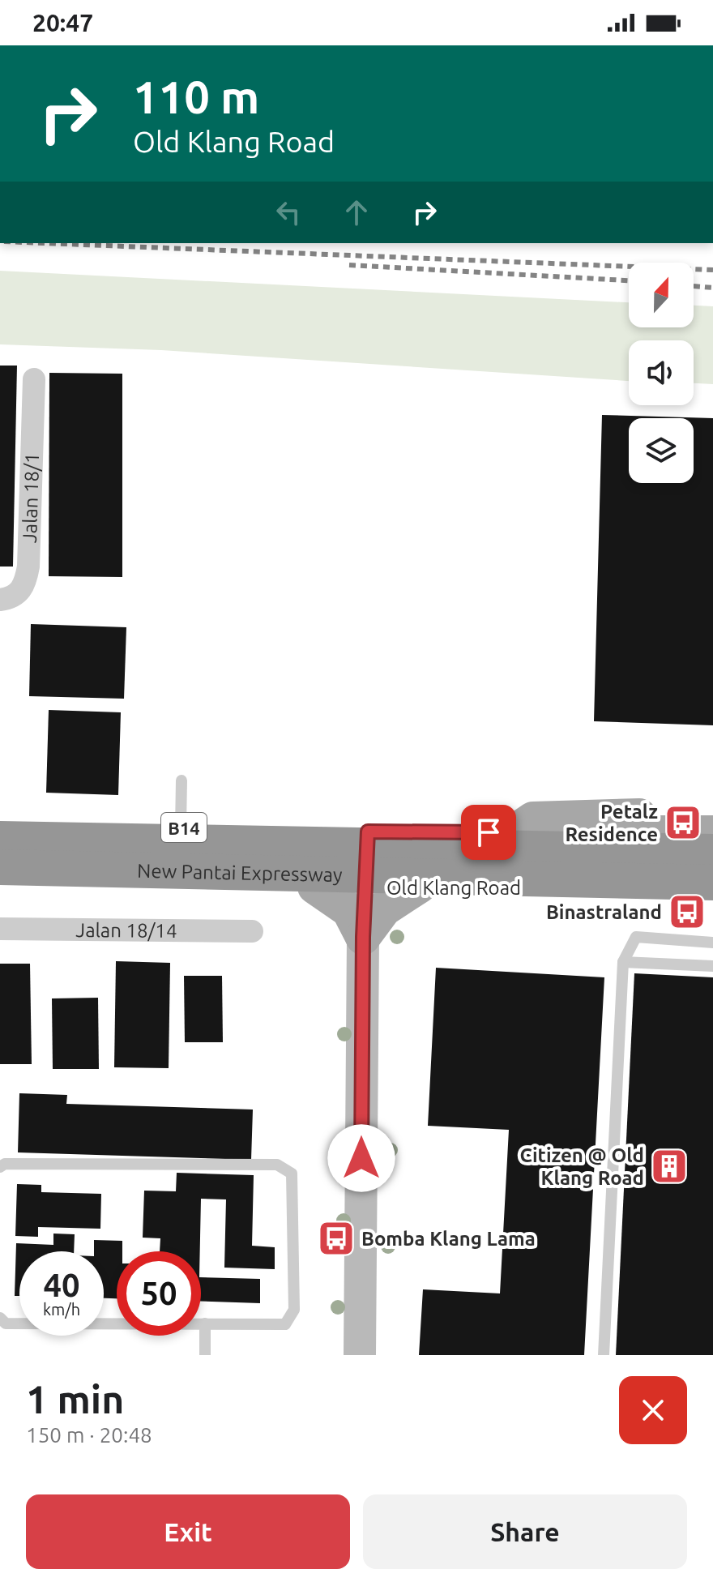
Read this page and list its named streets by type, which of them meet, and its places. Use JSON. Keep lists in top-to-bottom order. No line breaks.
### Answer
{"streets":{"highway":["New Pantai Expressway"],"main road":["B14","Old Klang Road"],"street":["Jalan 18/1","Jalan 18/14"]},"places":{"bus stop":["Petalz Residence","Binastraland","Bomba Klang Lama"],"building":["Citizen @ Old Klang Road"]},"north":"top","page":{"status":"20:47","turn":["110 m","Old Klang Road"],"speed":"40 km/h","limit":"50","heading":["1 min","150 m · 20:48"],"buttons":["Exit","Share"]}}
